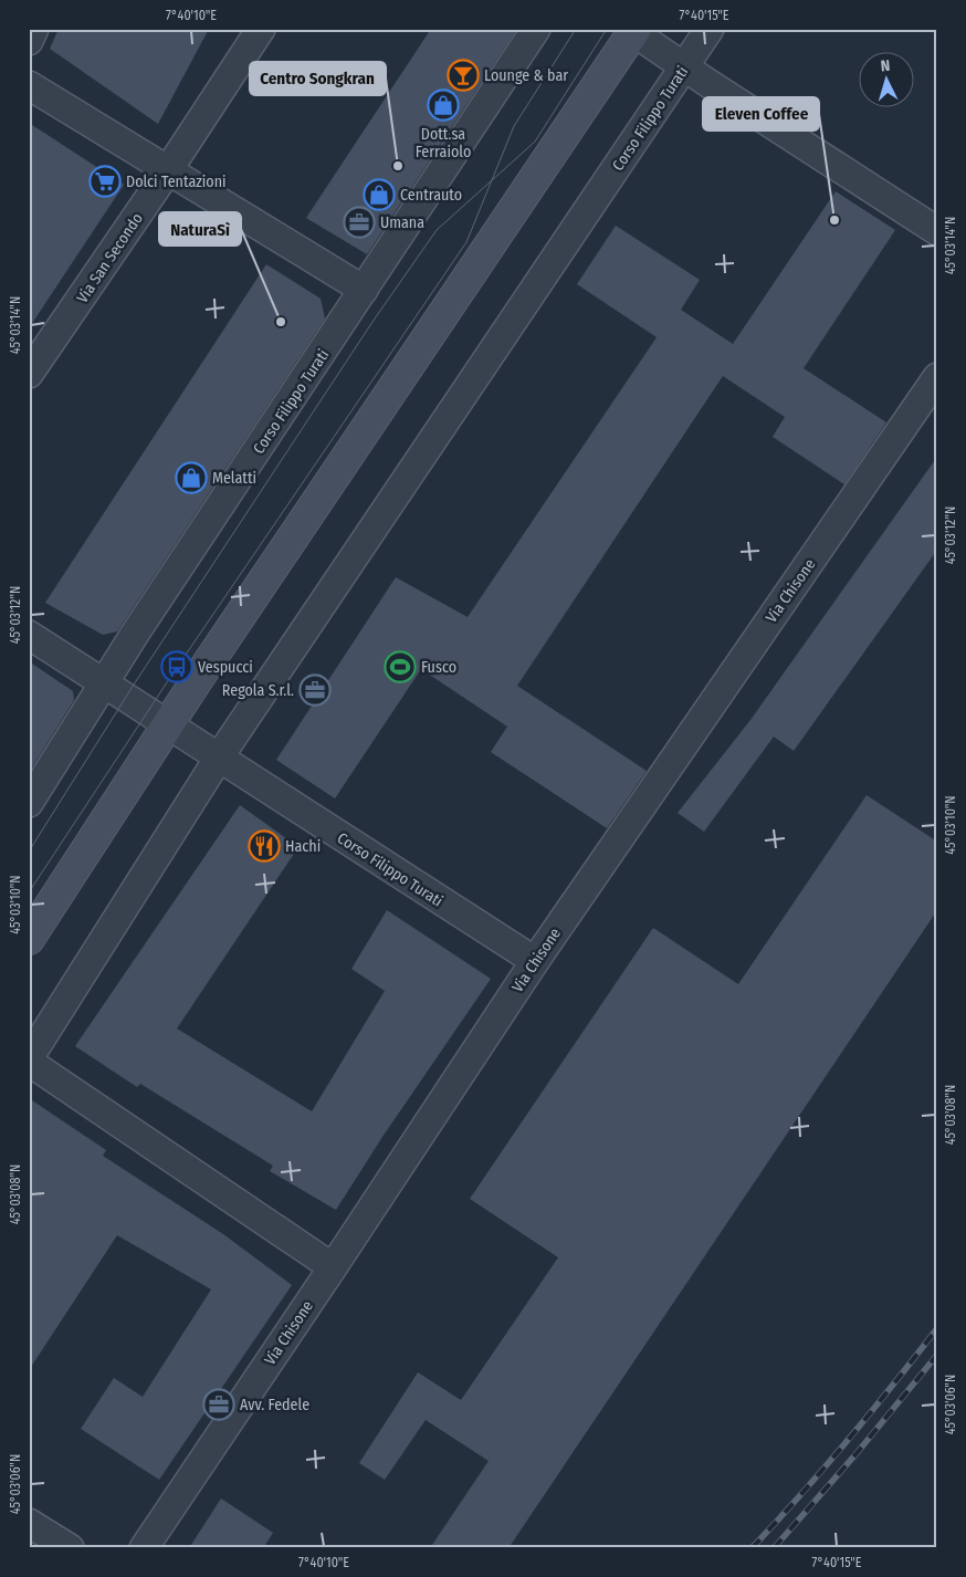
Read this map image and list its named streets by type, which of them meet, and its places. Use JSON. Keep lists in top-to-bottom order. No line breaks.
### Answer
{"streets":{"street":["Corso Filippo Turati","Via San Secondo","Via Chisone"]},"crossings":[["Corso Filippo Turati","Via Chisone"]],"places":{"bar":["Lounge & bar"],"shop":["Dott.sa Ferraiolo","Centrauto","Melatti"],"other":["Centro Songkran","Eleven Coffee","NaturaSì"],"supermarket":["Dolci Tentazioni"],"office":["Umana","Regola S.r.l.","Avv. Fedele"],"bus stop":["Vespucci"],"sports":["Fusco"],"restaurant":["Hachi"]},"north":"top","coordinates":["7°40'10\"E","7°40'15\"E","45°03'14\"N","45°03'12\"N","45°03'10\"N","45°03'08\"N","45°03'06\"N"]}
